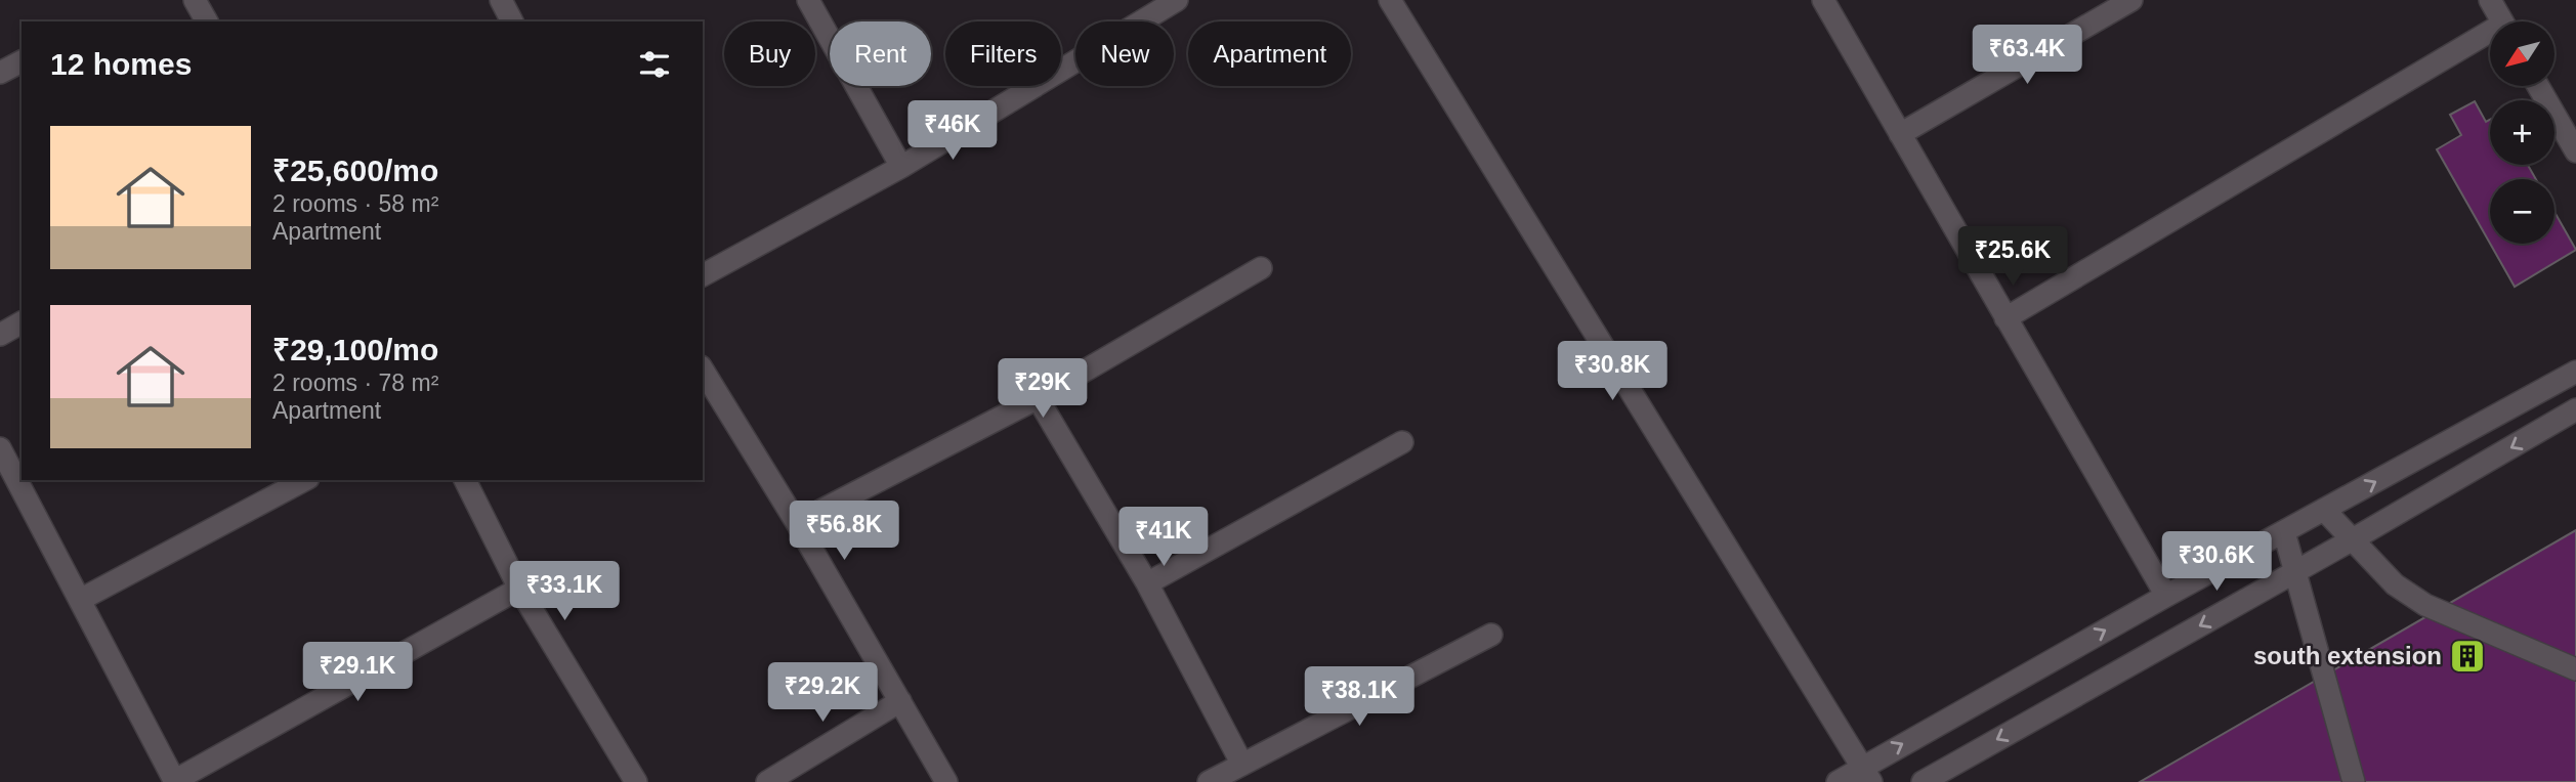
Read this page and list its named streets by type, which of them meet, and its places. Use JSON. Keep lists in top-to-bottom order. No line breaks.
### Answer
{"places":{"building":["south extension"]},"north":"bottom left","page":{"map_buttons":["+","−"],"chip":["Buy","Rent","Filters","New","Apartment"],"heading":"12 homes","price":["₹63.4K","₹46K","₹25.6K","₹30.8K","₹29K","₹56.8K","₹41K","₹30.6K","₹33.1K","₹29.1K","₹29.2K","₹38.1K"],"list":[{"name":"₹25,600/mo","note":"2 rooms · 58 m² · Apartment"},{"name":"₹29,100/mo","note":"2 rooms · 78 m² · Apartment"}]}}
